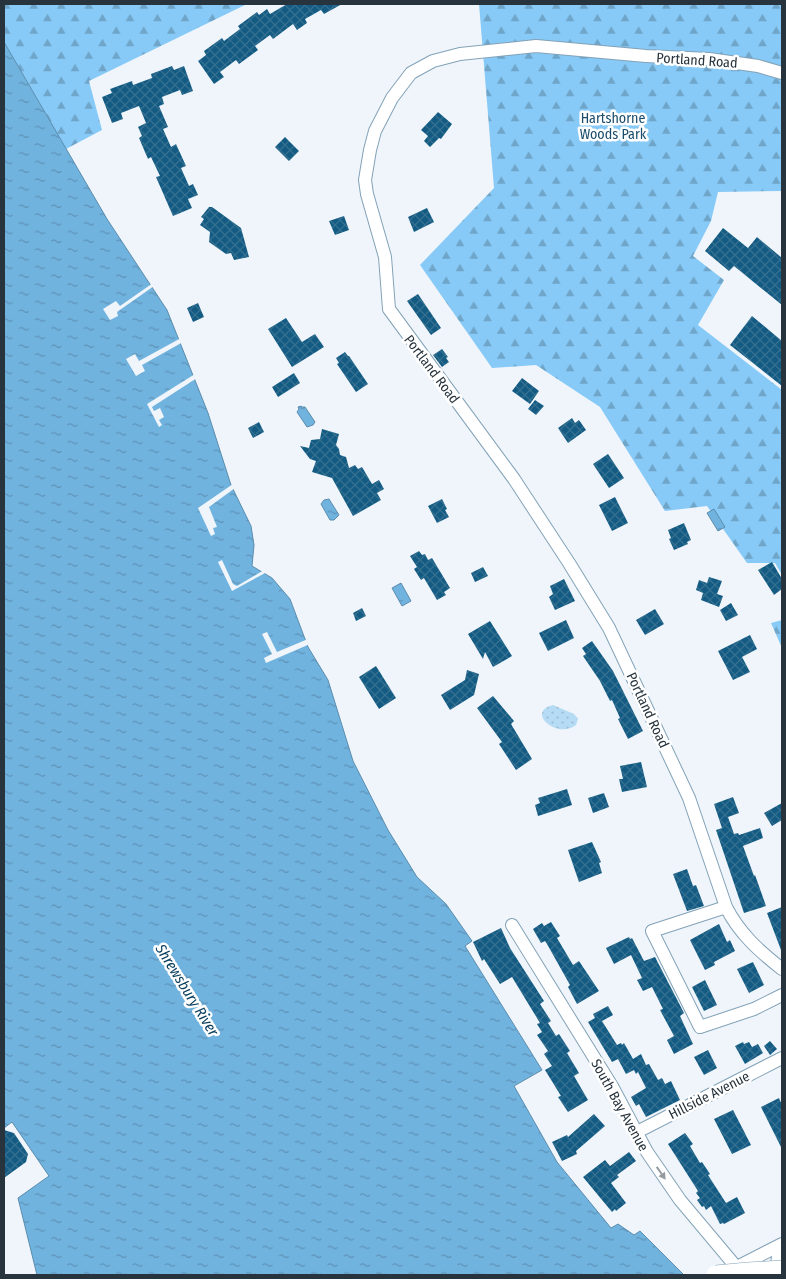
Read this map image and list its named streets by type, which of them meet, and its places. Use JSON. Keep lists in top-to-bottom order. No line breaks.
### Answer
{"streets":{"street":["Portland Road","Hillside Avenue","South Bay Avenue"]},"crossings":[["Hillside Avenue","South Bay Avenue"]],"one_way":["South Bay Avenue"],"water":["Shrewsbury River"],"parks":["Hartshorne Woods Park"]}
